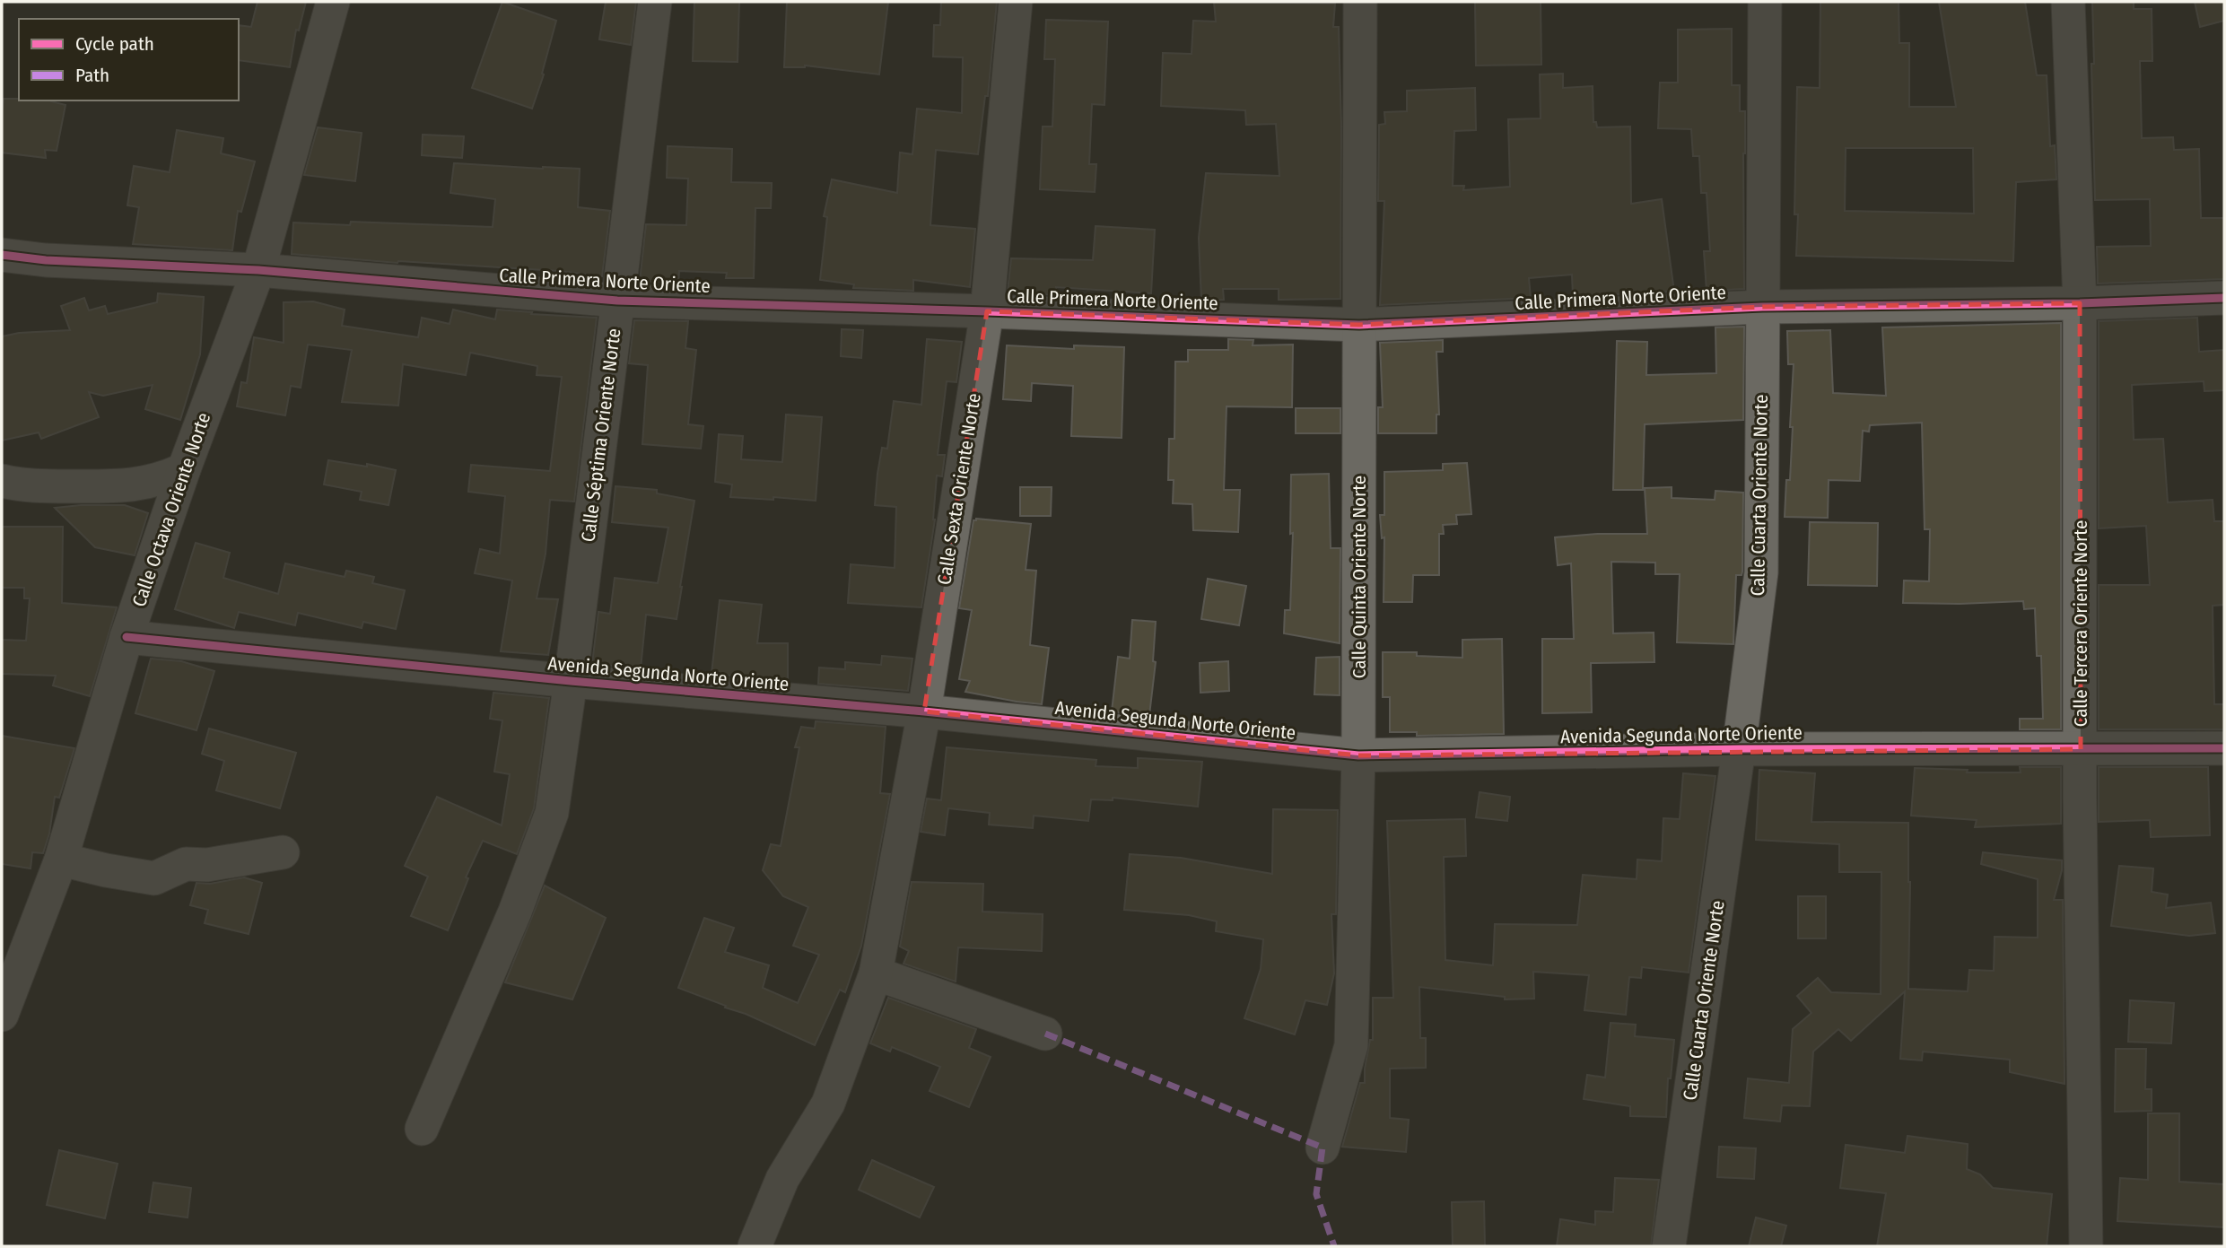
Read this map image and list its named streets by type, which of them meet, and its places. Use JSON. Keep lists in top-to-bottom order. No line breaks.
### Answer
{"streets":{"street":["Calle Primera Norte Oriente","Calle Séptima Oriente Norte","Calle Sexta Oriente Norte","Calle Cuarta Oriente Norte","Calle Octava Oriente Norte","Calle Quinta Oriente Norte","Calle Tercera Oriente Norte","Avenida Segunda Norte Oriente"]},"crossings":[["Calle Primera Norte Oriente","Calle Séptima Oriente Norte"],["Calle Primera Norte Oriente","Calle Sexta Oriente Norte"],["Calle Primera Norte Oriente","Calle Cuarta Oriente Norte"],["Calle Primera Norte Oriente","Calle Octava Oriente Norte"],["Calle Primera Norte Oriente","Calle Quinta Oriente Norte"],["Calle Primera Norte Oriente","Calle Tercera Oriente Norte"],["Calle Séptima Oriente Norte","Avenida Segunda Norte Oriente"],["Calle Sexta Oriente Norte","Avenida Segunda Norte Oriente"],["Calle Cuarta Oriente Norte","Avenida Segunda Norte Oriente"],["Calle Octava Oriente Norte","Avenida Segunda Norte Oriente"],["Calle Quinta Oriente Norte","Avenida Segunda Norte Oriente"],["Calle Tercera Oriente Norte","Avenida Segunda Norte Oriente"]],"legend":["Cycle path","Path"]}
